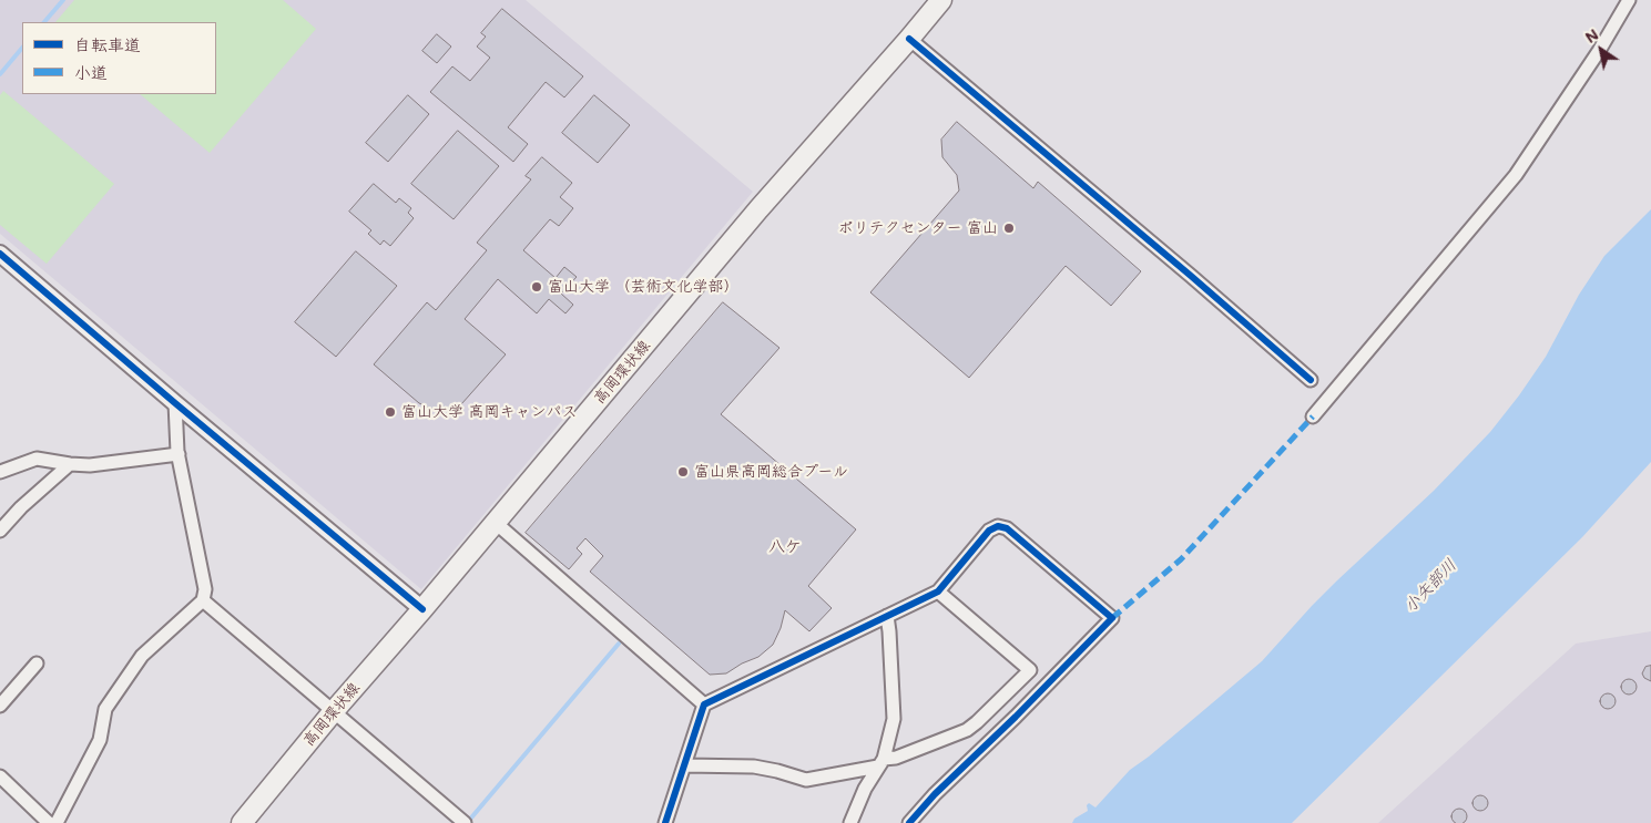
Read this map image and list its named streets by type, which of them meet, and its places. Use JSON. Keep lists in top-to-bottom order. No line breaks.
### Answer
{"streets":{"main road":["高岡環状線"]},"districts":["八ケ"],"water":["小矢部川"],"places":["ポリテクセンター 富山","富山大学 （芸術文化学部）","富山大学 高岡キャンパス","富山県高岡総合プール"],"legend":["自転車道","小道"],"north":"top left"}
